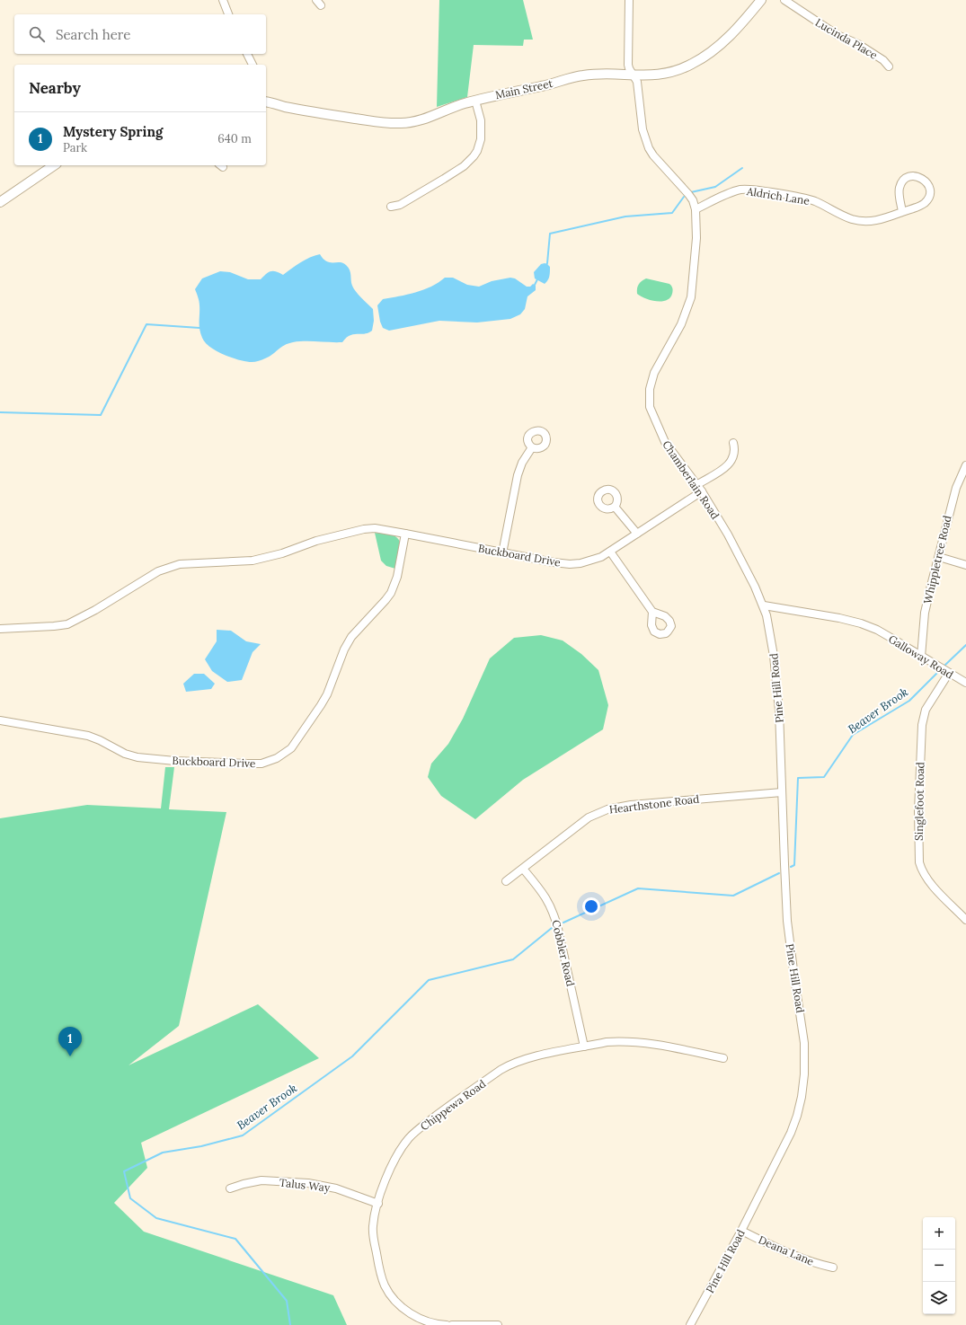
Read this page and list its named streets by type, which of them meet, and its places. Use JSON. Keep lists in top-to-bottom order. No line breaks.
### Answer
{"streets":{"main road":["Main Street"],"street":["Lucinda Place","Aldrich Lane","Chamberlain Road","Buckboard Drive","Whippletree Road","Galloway Road","Pine Hill Road","Singlefoot Road","Hearthstone Road","Cobbler Road","Chippewa Road","Talus Way","Deana Lane"]},"crossings":[["Main Street","Chamberlain Road"],["Aldrich Lane","Chamberlain Road"],["Chamberlain Road","Buckboard Drive"],["Chamberlain Road","Galloway Road"],["Chamberlain Road","Pine Hill Road"],["Whippletree Road","Galloway Road"],["Galloway Road","Pine Hill Road"],["Galloway Road","Singlefoot Road"],["Pine Hill Road","Hearthstone Road"],["Pine Hill Road","Deana Lane"],["Hearthstone Road","Cobbler Road"],["Cobbler Road","Chippewa Road"],["Chippewa Road","Talus Way"]],"water":["Beaver Brook"],"page":{"search":"Search here","heading":"Nearby","list":[{"mark":"1","name":"Mystery Spring","note":"Park","value":"640 m"}],"pins":"1","map_buttons":["+","−"]}}
